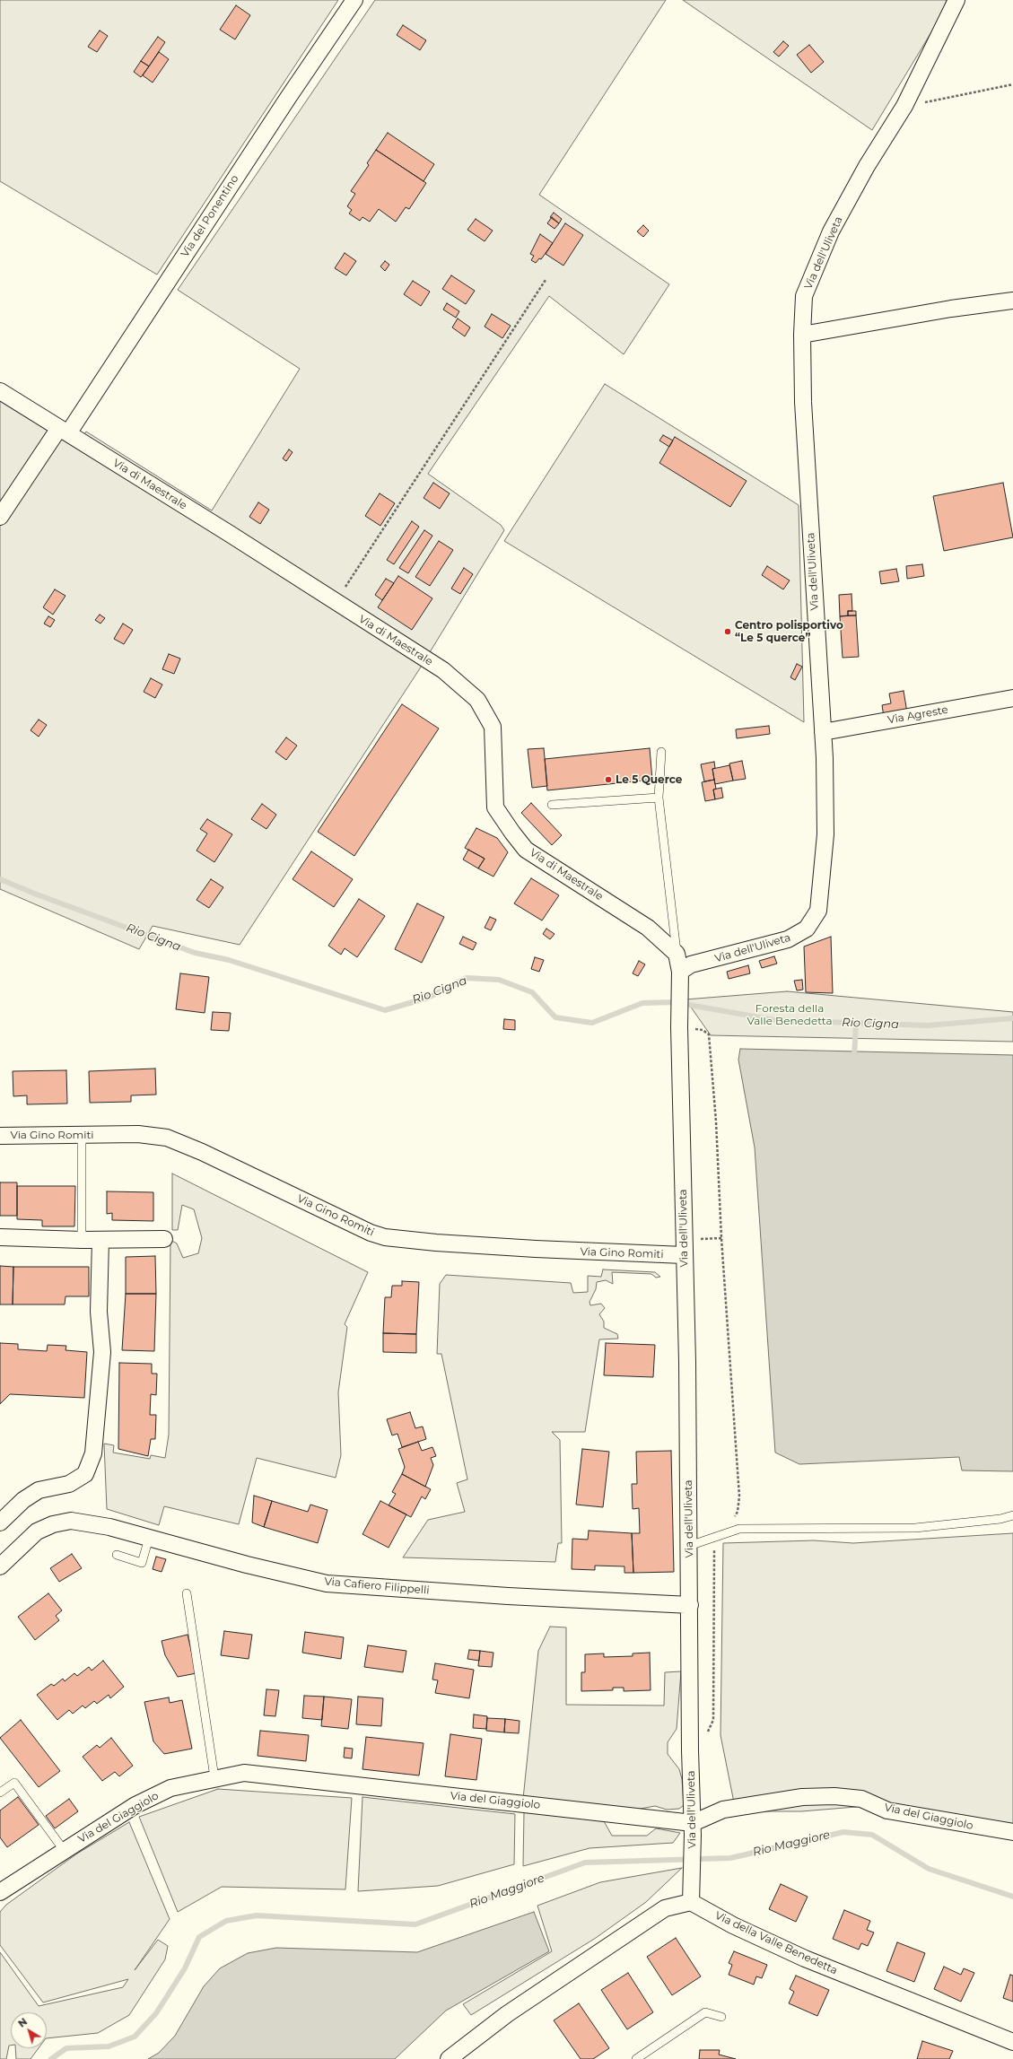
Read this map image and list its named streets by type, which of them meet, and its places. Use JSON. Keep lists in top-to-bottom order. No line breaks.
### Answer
{"streets":{"street":["Via del Ponentino","Via dell'Uliveta","Via di Maestrale","Via Agreste","Via Gino Romiti","Via Cafiero Filippelli","Via del Giaggiolo","Via della Valle Benedetta"]},"crossings":[["Via del Ponentino","Via di Maestrale"],["Via dell'Uliveta","Via Agreste"],["Via dell'Uliveta","Via Gino Romiti"],["Via dell'Uliveta","Via Cafiero Filippelli"],["Via dell'Uliveta","Via del Giaggiolo"],["Via dell'Uliveta","Via della Valle Benedetta"]],"water":["Rio Cigna","Rio Maggiore"],"parks":["Foresta della Valle Benedetta"],"places":["Centro polisportivo “Le 5 querce”","Le 5 Querce"],"north":"top left"}
